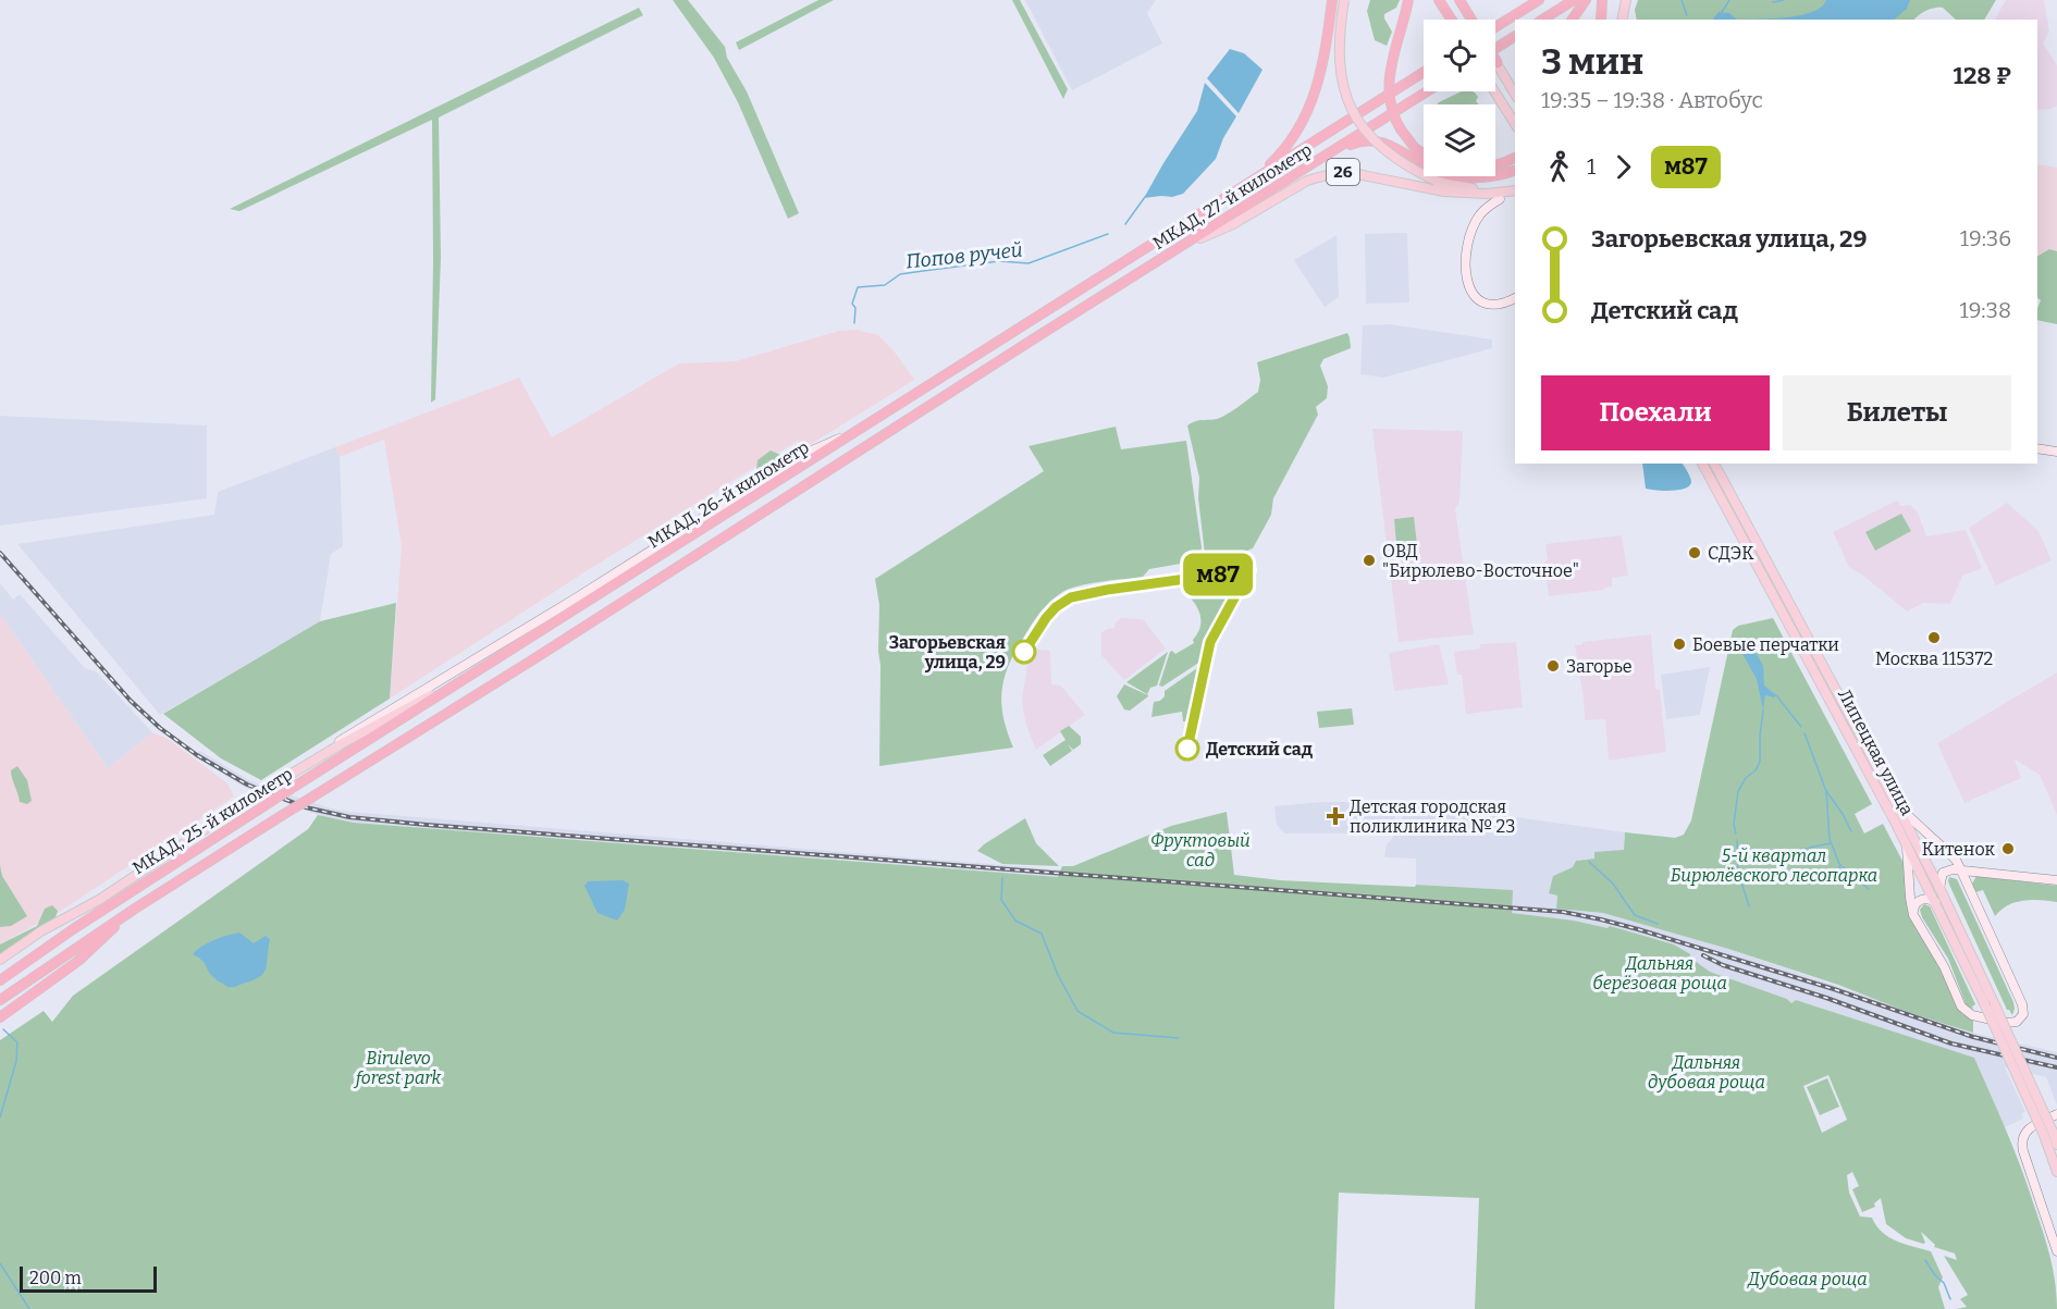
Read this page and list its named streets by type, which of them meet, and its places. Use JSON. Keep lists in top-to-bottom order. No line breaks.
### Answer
{"streets":{"highway":["МКАД, 27-й километр","МКАД, 26-й километр","МКАД, 25-й километр"],"main road":["26","Липецкая улица"]},"crossings":[["26","МКАД, 27-й километр"],["МКАД, 27-й километр","МКАД, 26-й километр"],["МКАД, 26-й километр","МКАД, 25-й километр"]],"water":["Попов ручей"],"parks":["Фруктовый сад","5-й квартал Бирюлёвского лесопарка","Дальняя берёзовая роща","Birulevo forest park","Дальняя дубовая роща","Дубовая роща"],"places":{"other":["СДЭК","ОВД \"Бирюлево-Восточное\"","Москва 115372","Боевые перчатки","Загорьевская улица, 29","Загорье","Детский сад","Китенок"],"health":["Детская городская поликлиника № 23"]},"lines":["bus line м87"],"scale_bar":"200 m","page":{"on_map":"м87","heading":["3 мин","19:35 – 19:38 · Автобус","128 ₽"],"legs":["1","м87"],"list":[{"name":"Загорьевская улица, 29","value":"19:36"},{"name":"Детский сад","value":"19:38"}],"buttons":["Поехали","Билеты"],"scale":"200 m"}}
